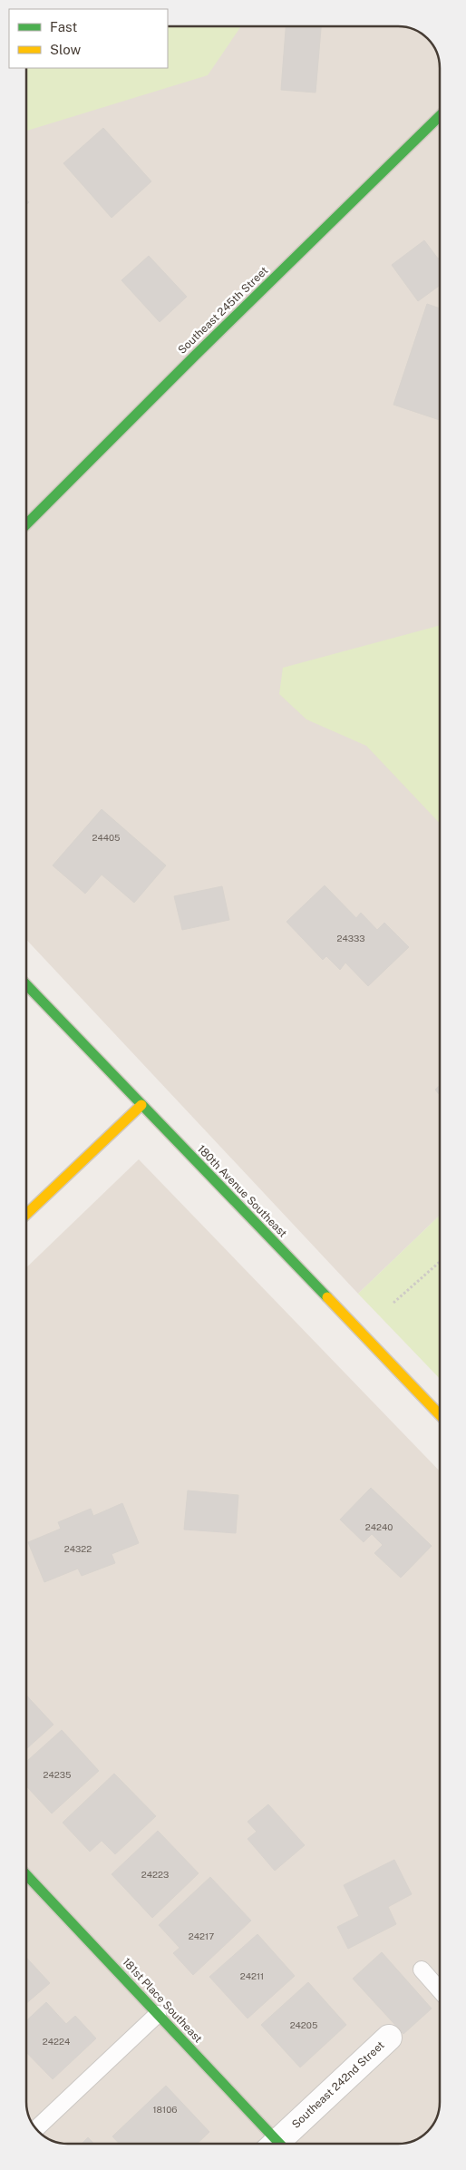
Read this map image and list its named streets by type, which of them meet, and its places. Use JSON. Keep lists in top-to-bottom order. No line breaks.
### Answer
{"streets":{"street":["Southeast 245th Street","180th Avenue Southeast","181st Place Southeast","Southeast 242nd Street"]},"house_numbers":["24405","24333","24240","24322","24235","24223","24217","24211","24205","24224","18106"],"legend":["Fast","Slow"]}
